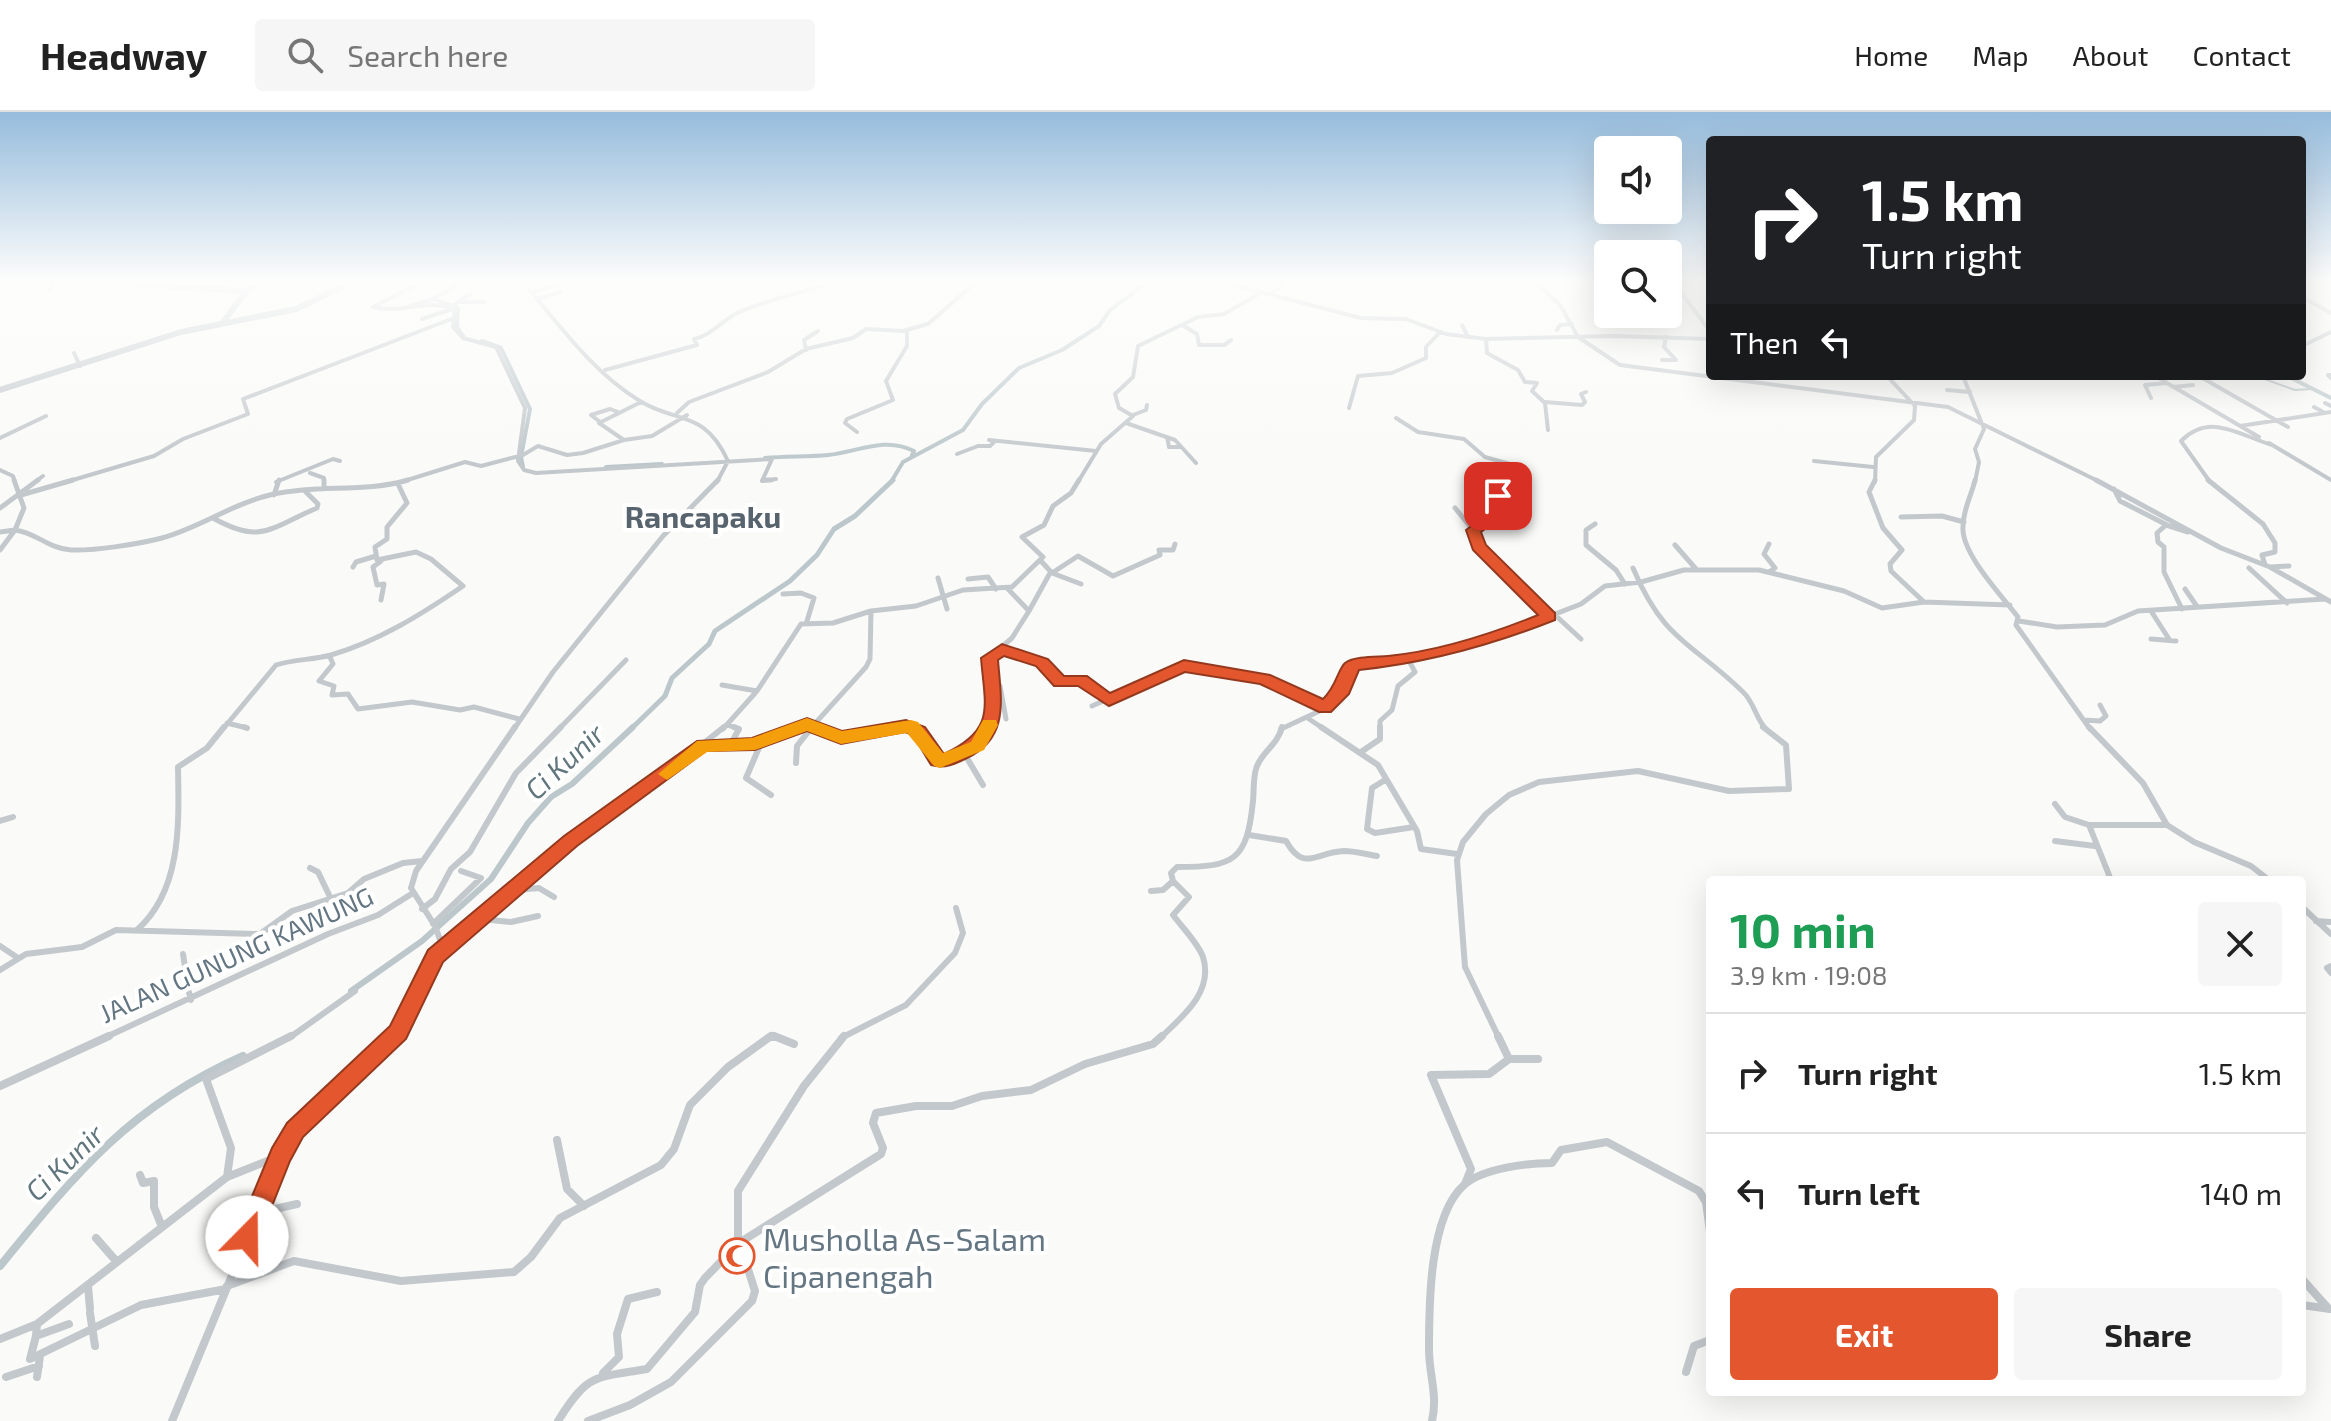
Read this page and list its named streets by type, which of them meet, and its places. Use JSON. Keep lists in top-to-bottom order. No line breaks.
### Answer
{"streets":{"street":["JALAN GUNUNG KAWUNG"]},"districts":["Rancapaku"],"water":["Ci Kunir"],"places":{"mosque":["Musholla As-Salam Cipanengah"]},"page":{"header":"Headway","search":"Search here","nav":["Home","Map","About","Contact"],"turn":["1.5 km","Turn right"],"then":"Then","heading":["10 min","3.9 km · 19:08"],"list":[{"name":"Turn right","value":"1.5 km"},{"name":"Turn left","value":"140 m"}],"buttons":["Exit","Share"]}}
